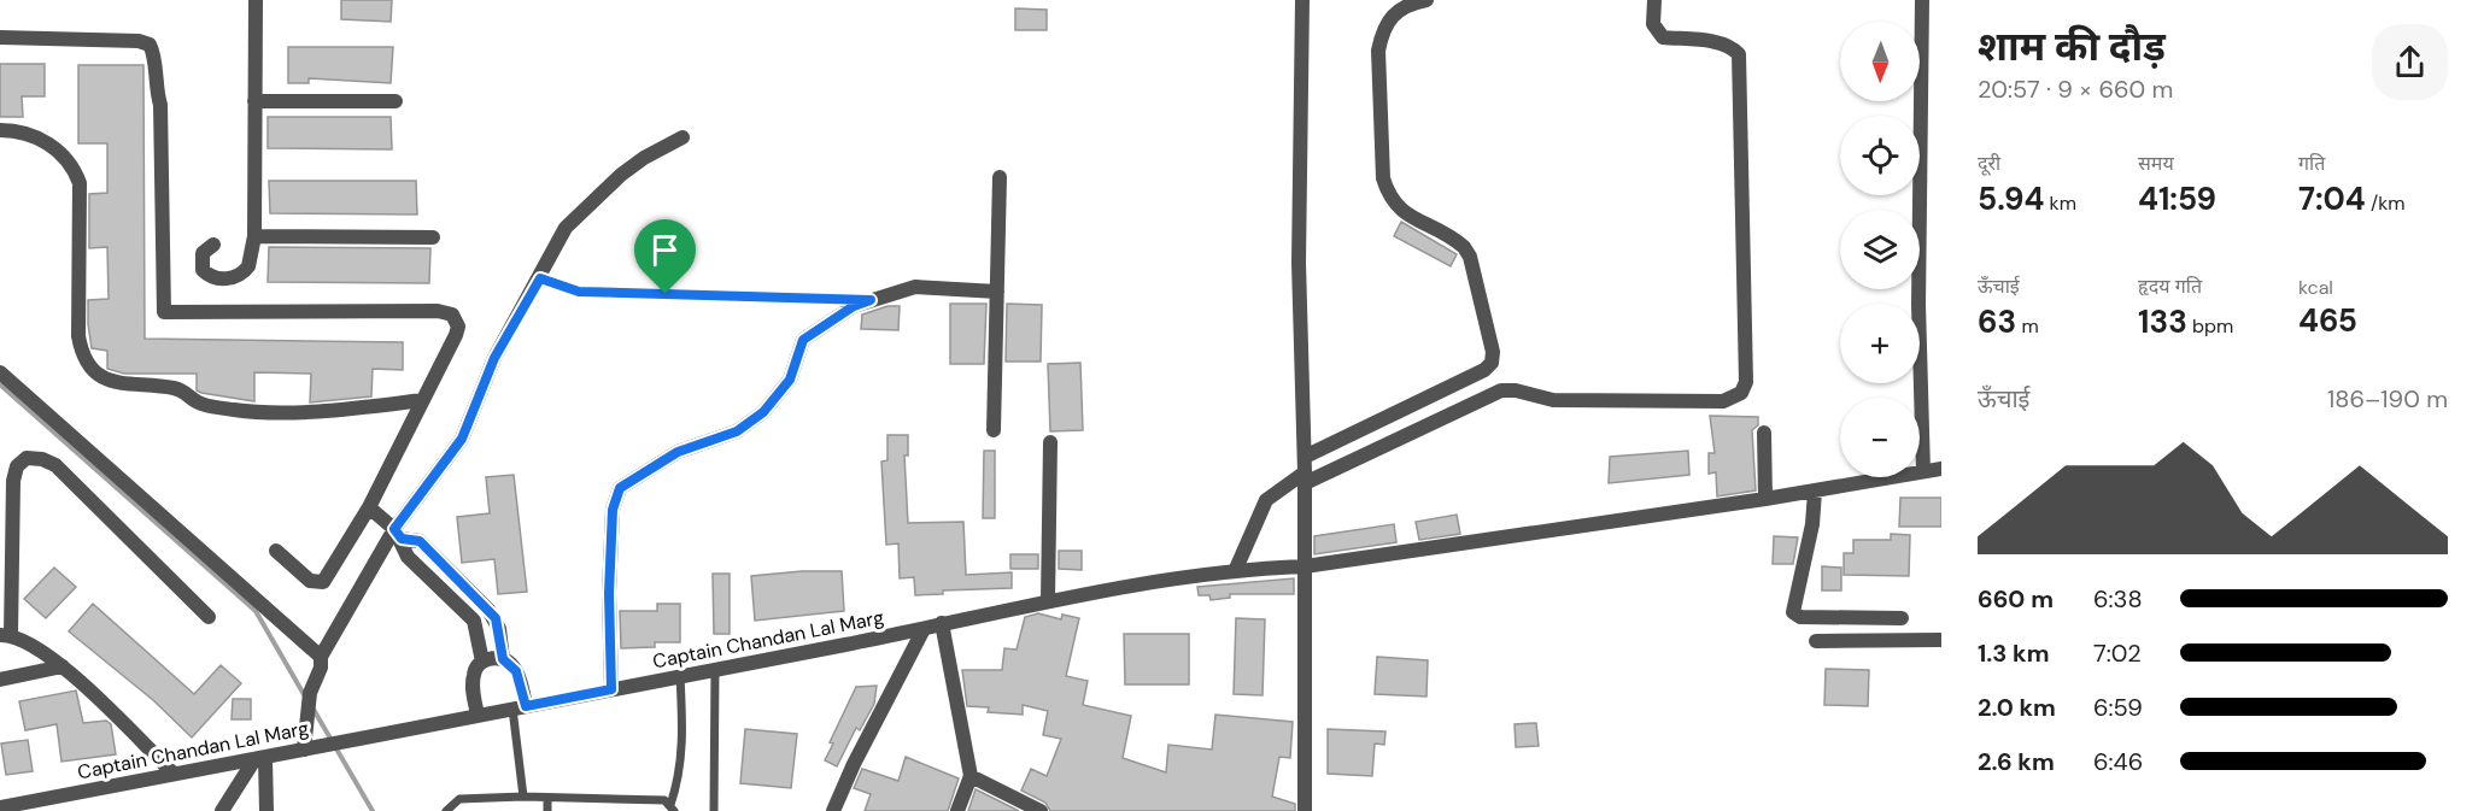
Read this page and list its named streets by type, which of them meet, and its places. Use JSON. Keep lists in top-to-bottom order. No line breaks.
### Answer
{"streets":{"street":["Captain Chandan Lal Marg"]},"north":"bottom","page":{"heading":["शाम की दौड़","20:57 · 9 × 660 m"],"map_buttons":["+","−"],"stats":[["दूरी","5.94 km"],["समय","41:59"],["गति","7:04 /km"],["ऊँचाई","63 m"],["हृदय गति","133 bpm"],["kcal","465"]],"chart":["ऊँचाई","186–190 m"],"list":[{"name":"660 m","note":"6:38"},{"name":"1.3 km","note":"7:02"},{"name":"2.0 km","note":"6:59"},{"name":"2.6 km","note":"6:46"}]}}
